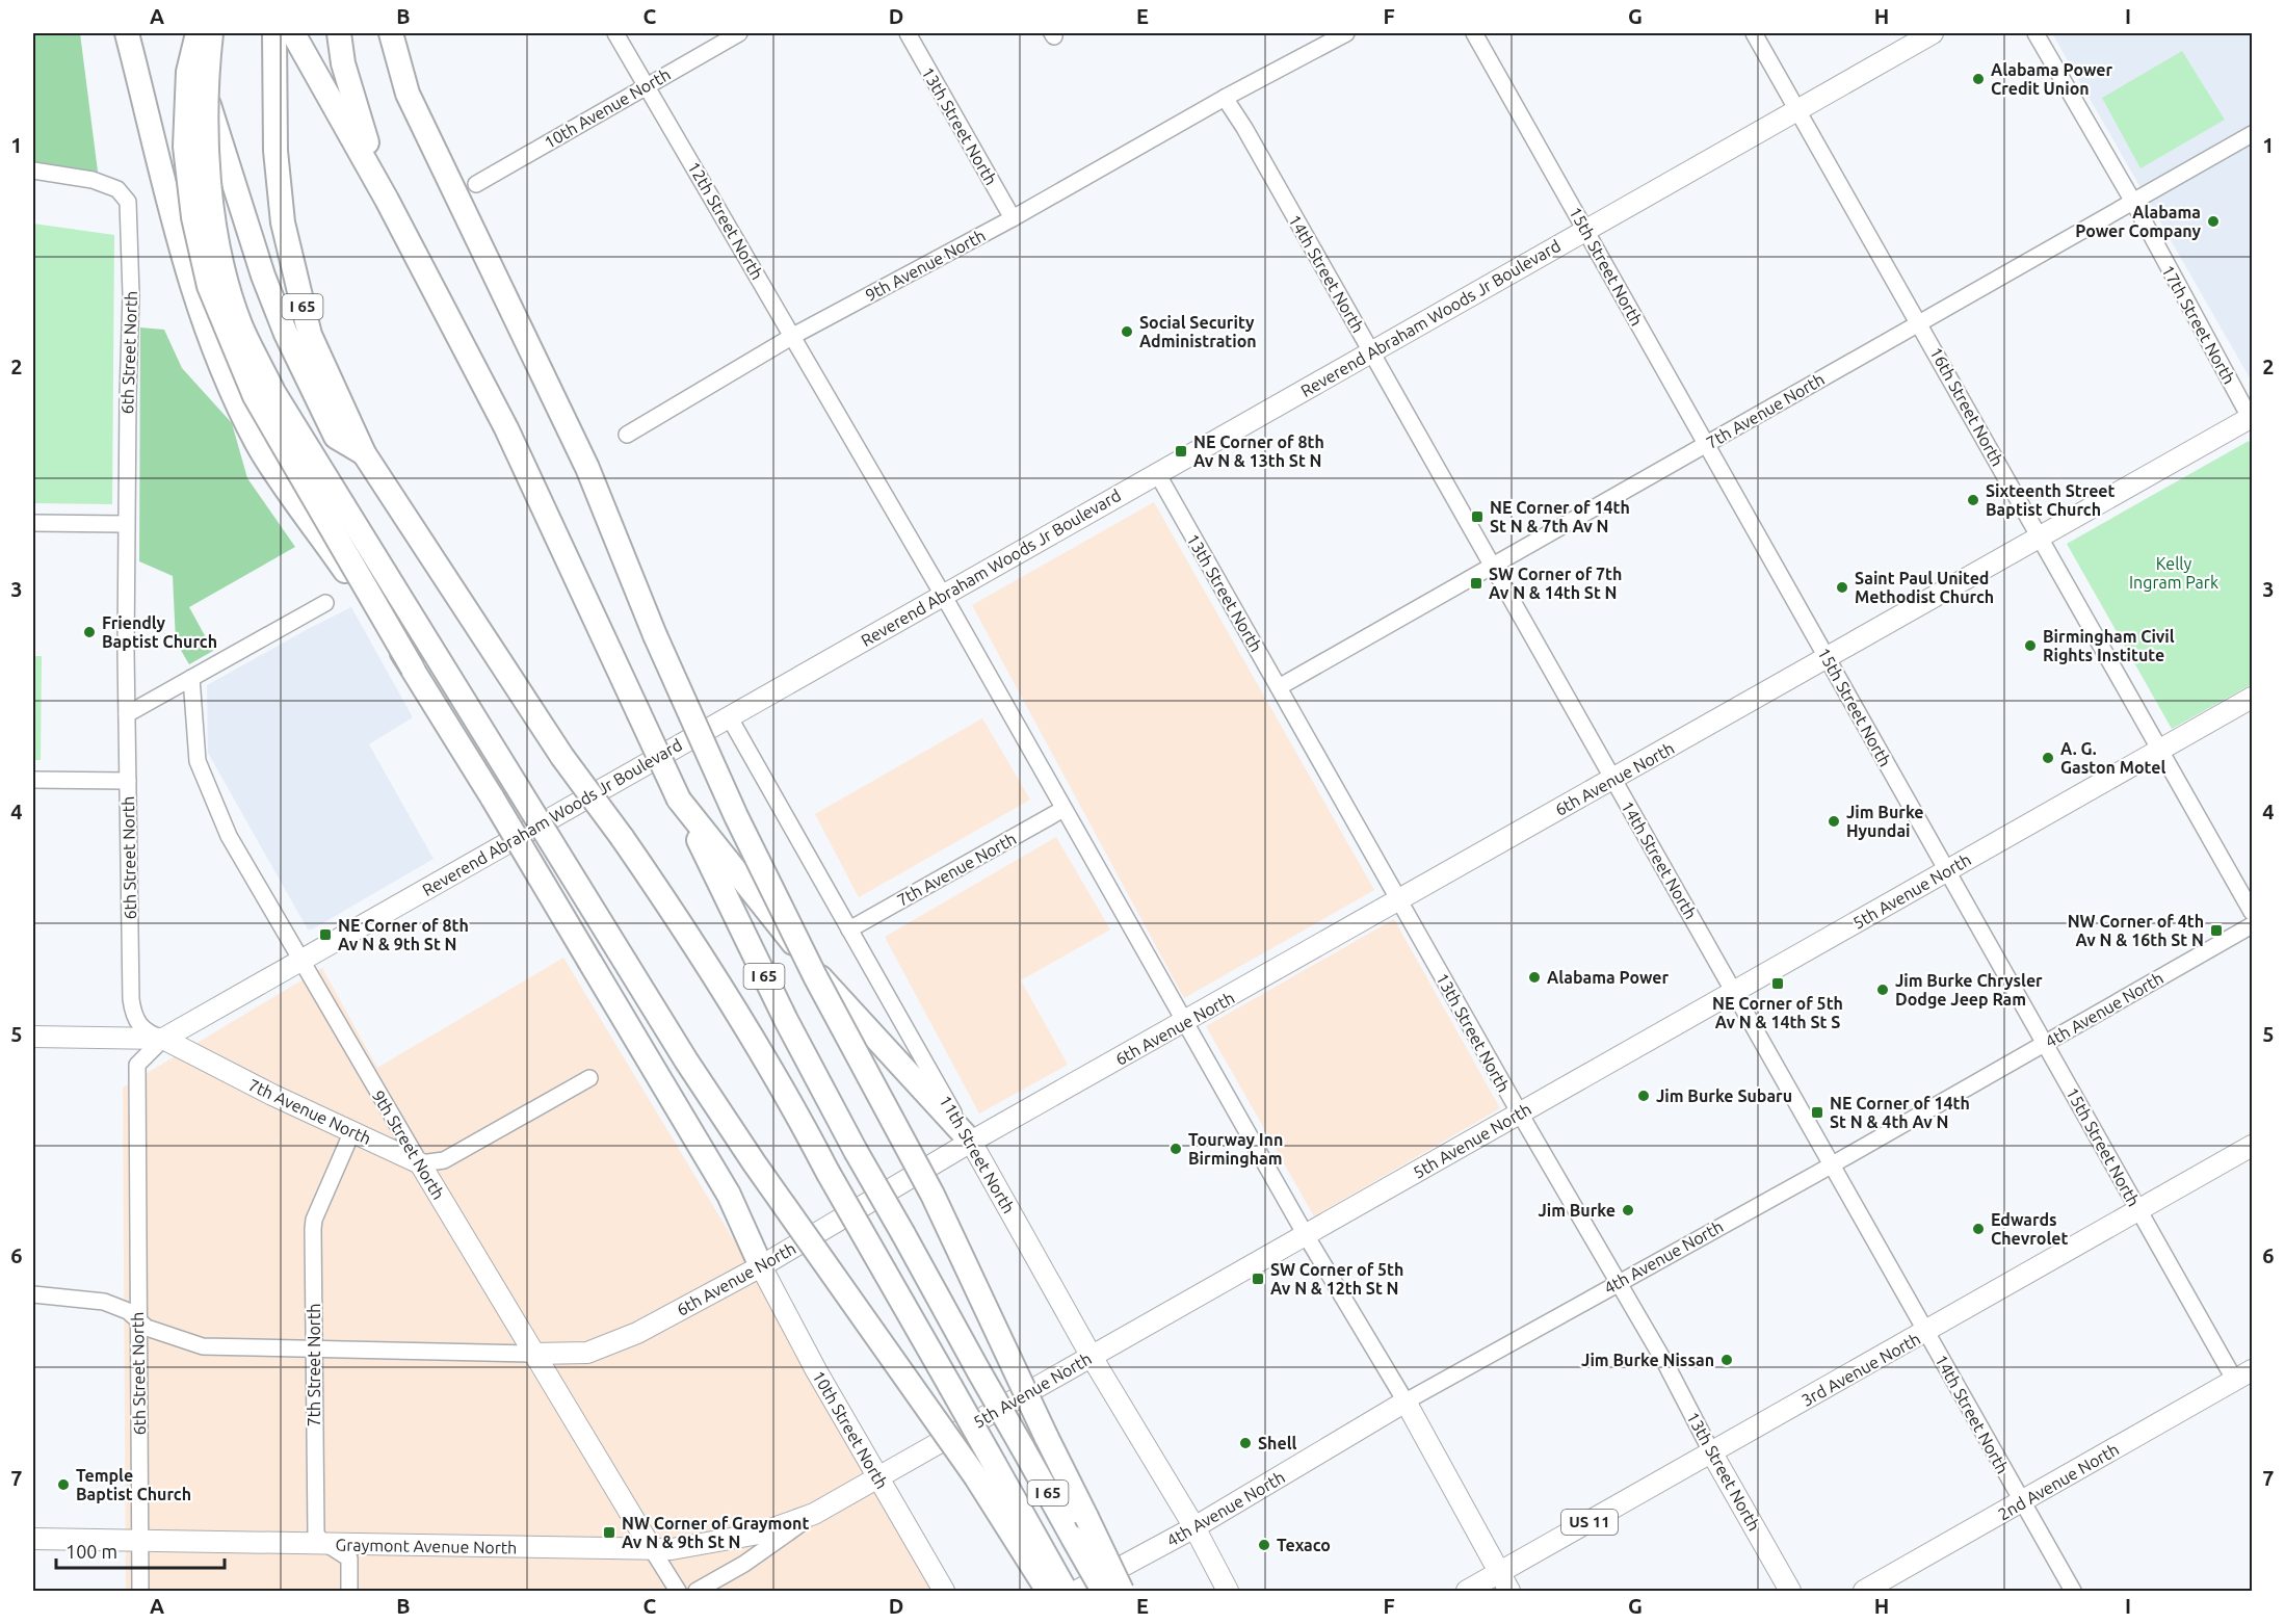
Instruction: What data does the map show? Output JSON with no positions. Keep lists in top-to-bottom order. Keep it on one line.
{"streets":{"highway":["I 65"],"main road":["13th Street North","Reverend Abraham Woods Jr Boulevard","7th Avenue North","6th Avenue North","5th Avenue North","4th Avenue North","9th Street North","11th Street North","3rd Avenue North","10th Street North","2nd Avenue North","US 11","Graymont Avenue North"],"street":["10th Avenue North","12th Street North","9th Avenue North","15th Street North","14th Street North","17th Street North","6th Street North","16th Street North","7th Street North"]},"crossings":[["10th Avenue North","12th Street North"],["13th Street North","9th Avenue North"],["13th Street North","Reverend Abraham Woods Jr Boulevard"],["13th Street North","7th Avenue North"],["13th Street North","6th Avenue North"],["13th Street North","5th Avenue North"],["13th Street North","4th Avenue North"],["13th Street North","3rd Avenue North"],["12th Street North","9th Avenue North"],["12th Street North","Reverend Abraham Woods Jr Boulevard"],["12th Street North","7th Avenue North"],["12th Street North","6th Avenue North"],["12th Street North","5th Avenue North"],["12th Street North","4th Avenue North"],["9th Avenue North","14th Street North"],["15th Street North","Reverend Abraham Woods Jr Boulevard"],["15th Street North","7th Avenue North"],["15th Street North","6th Avenue North"],["15th Street North","5th Avenue North"],["15th Street North","4th Avenue North"],["15th Street North","3rd Avenue North"],["15th Street North","2nd Avenue North"],["14th Street North","Reverend Abraham Woods Jr Boulevard"],["14th Street North","7th Avenue North"],["14th Street North","6th Avenue North"],["14th Street North","5th Avenue North"],["14th Street North","4th Avenue North"],["14th Street North","3rd Avenue North"],["14th Street North","2nd Avenue North"],["Reverend Abraham Woods Jr Boulevard","6th Street North"],["Reverend Abraham Woods Jr Boulevard","16th Street North"],["Reverend Abraham Woods Jr Boulevard","7th Avenue North"],["Reverend Abraham Woods Jr Boulevard","9th Street North"],["Reverend Abraham Woods Jr Boulevard","11th Street North"],["17th Street North","7th Avenue North"],["17th Street North","6th Avenue North"],["6th Street North","7th Avenue North"],["6th Street North","6th Avenue North"],["6th Street North","Graymont Avenue North"],["16th Street North","7th Avenue North"],["16th Street North","6th Avenue North"],["16th Street North","5th Avenue North"],["7th Avenue North","9th Street North"],["7th Avenue North","11th Street North"],["7th Avenue North","7th Street North"],["6th Avenue North","9th Street North"],["6th Avenue North","11th Street North"],["6th Avenue North","7th Street North"],["6th Avenue North","10th Street North"],["5th Avenue North","11th Street North"],["5th Avenue North","10th Street North"],["5th Avenue North","Graymont Avenue North"],["4th Avenue North","11th Street North"],["9th Street North","Graymont Avenue North"],["7th Street North","Graymont Avenue North"]],"parks":["Kelly Ingram Park"],"places":{"other":["Alabama Power Credit Union","Alabama Power Company","Social Security Administration","Sixteenth Street Baptist Church","Saint Paul United Methodist Church","Friendly Baptist Church","Birmingham Civil Rights Institute","A. G. Gaston Motel","Jim Burke Hyundai","Alabama Power","Jim Burke Chrysler Dodge Jeep Ram","Jim Burke Subaru","Tourway Inn Birmingham","Jim Burke","Edwards Chevrolet","Jim Burke Nissan","Shell","Temple Baptist Church","Texaco"],"transit":["NE Corner of 8th Av N & 13th St N","NE Corner of 14th St N & 7th Av N","SW Corner of 7th Av N & 14th St N","NW Corner of 4th Av N & 16th St N","NE Corner of 8th Av N & 9th St N","NE Corner of 5th Av N & 14th St S","NE Corner of 14th St N & 4th Av N","SW Corner of 5th Av N & 12th St N","NW Corner of Graymont Av N & 9th St N"]},"scale_bar":"100 m","grid":{"columns":["A","B","C","D","E","F","G","H","I"],"rows":["1","2","3","4","5","6","7"]}}
